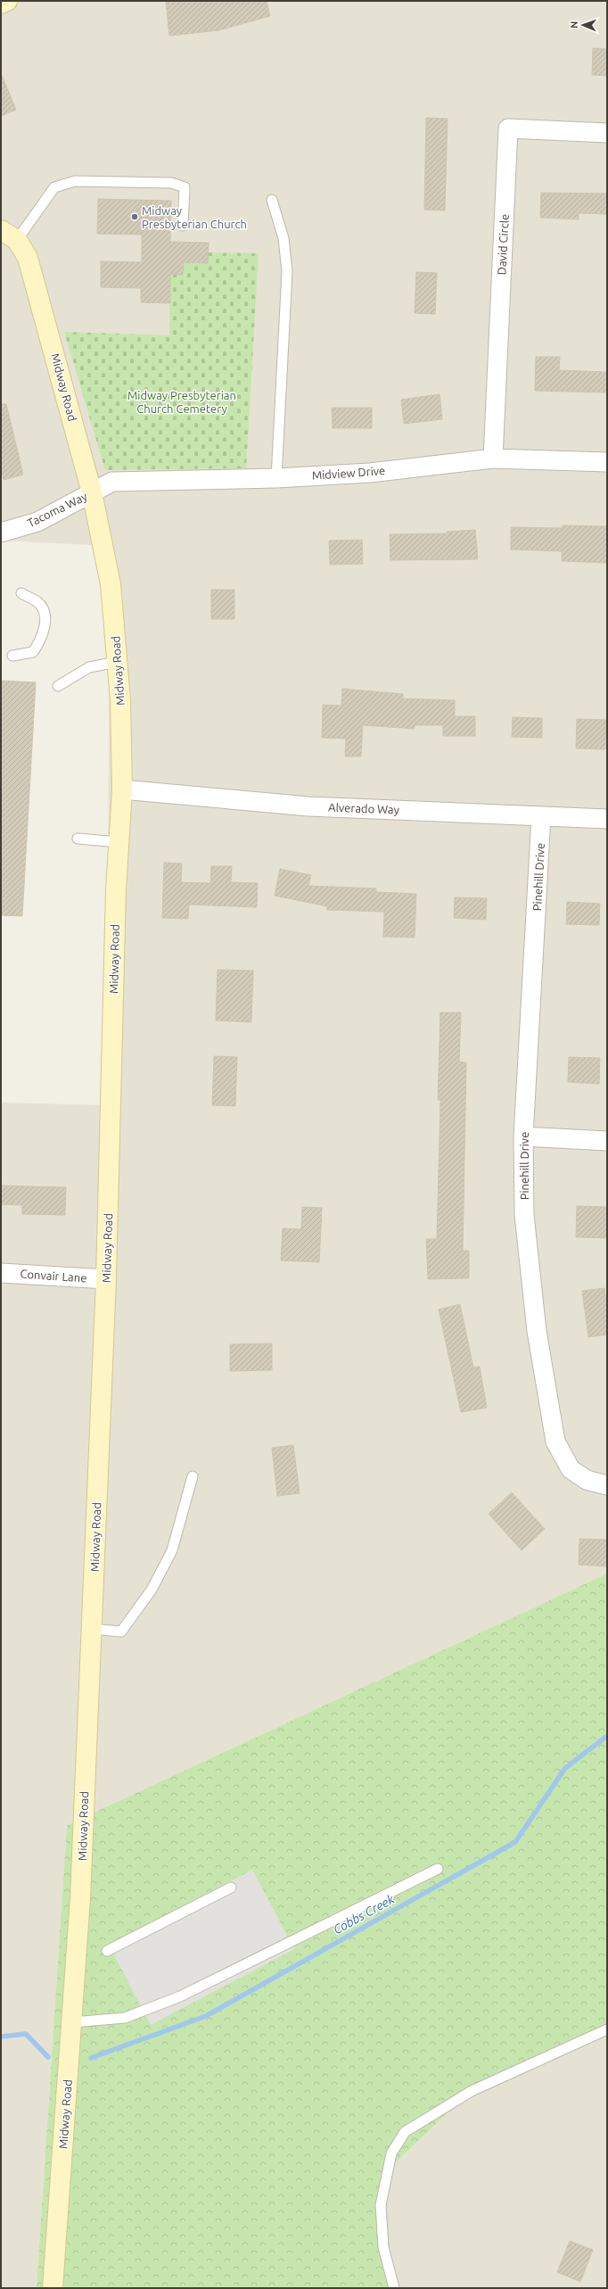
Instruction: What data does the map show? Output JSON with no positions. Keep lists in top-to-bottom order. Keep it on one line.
{"streets":{"street":["David Circle","Midway Road","Midview Drive","Tacoma Way","Alverado Way","Pinehill Drive","Convair Lane"]},"crossings":[["David Circle","Midview Drive"],["Midway Road","Midview Drive"],["Midway Road","Tacoma Way"],["Midway Road","Alverado Way"],["Midway Road","Convair Lane"],["Midview Drive","Tacoma Way"],["Alverado Way","Pinehill Drive"]],"water":["Cobbs Creek"],"parks":["Midway Presbyterian Church Cemetery"],"places":["Midway Presbyterian Church"],"north":"left"}
